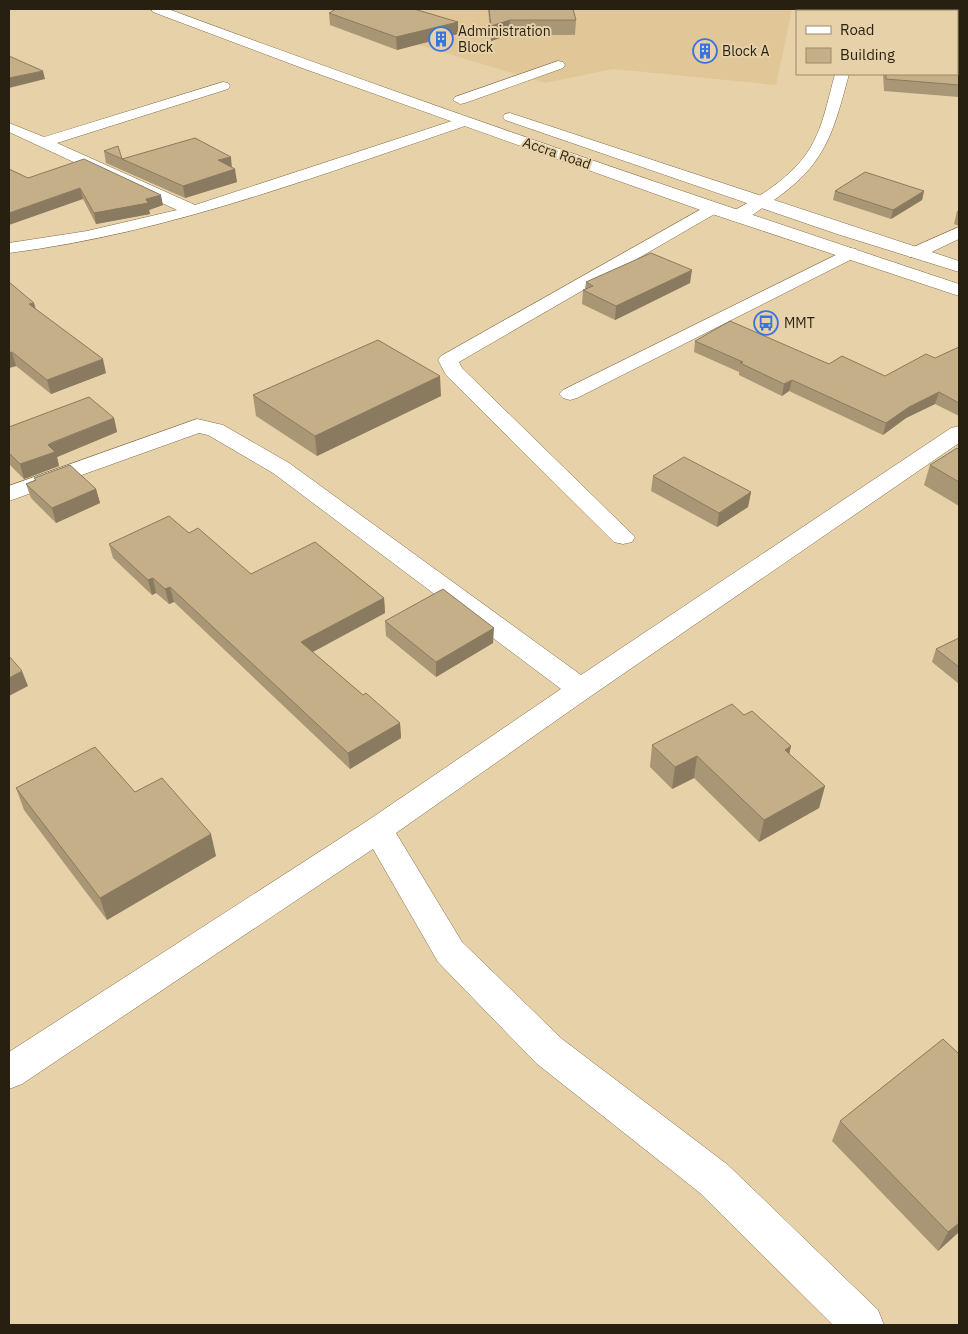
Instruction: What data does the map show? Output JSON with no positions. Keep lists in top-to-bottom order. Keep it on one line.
{"streets":{"street":["Accra Road"]},"places":{"building":["Administration Block","Block A"],"bus stop":["MMT"]},"legend":["Road","Building"]}
